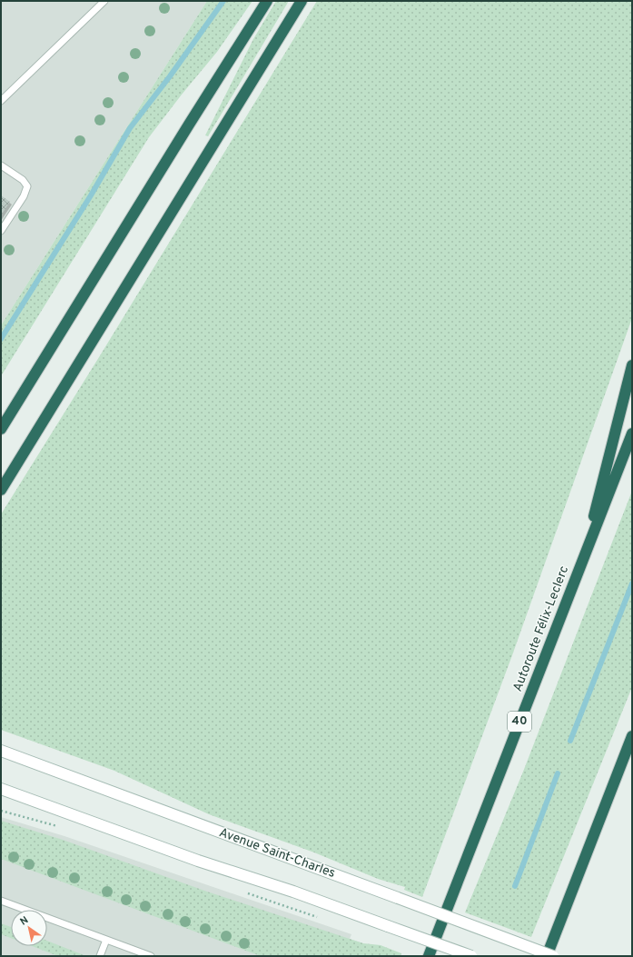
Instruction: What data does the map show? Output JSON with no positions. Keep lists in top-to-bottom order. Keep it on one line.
{"streets":{"highway":["Autoroute Félix-Leclerc","40"],"main road":["Avenue Saint-Charles"]},"north":"top left"}
